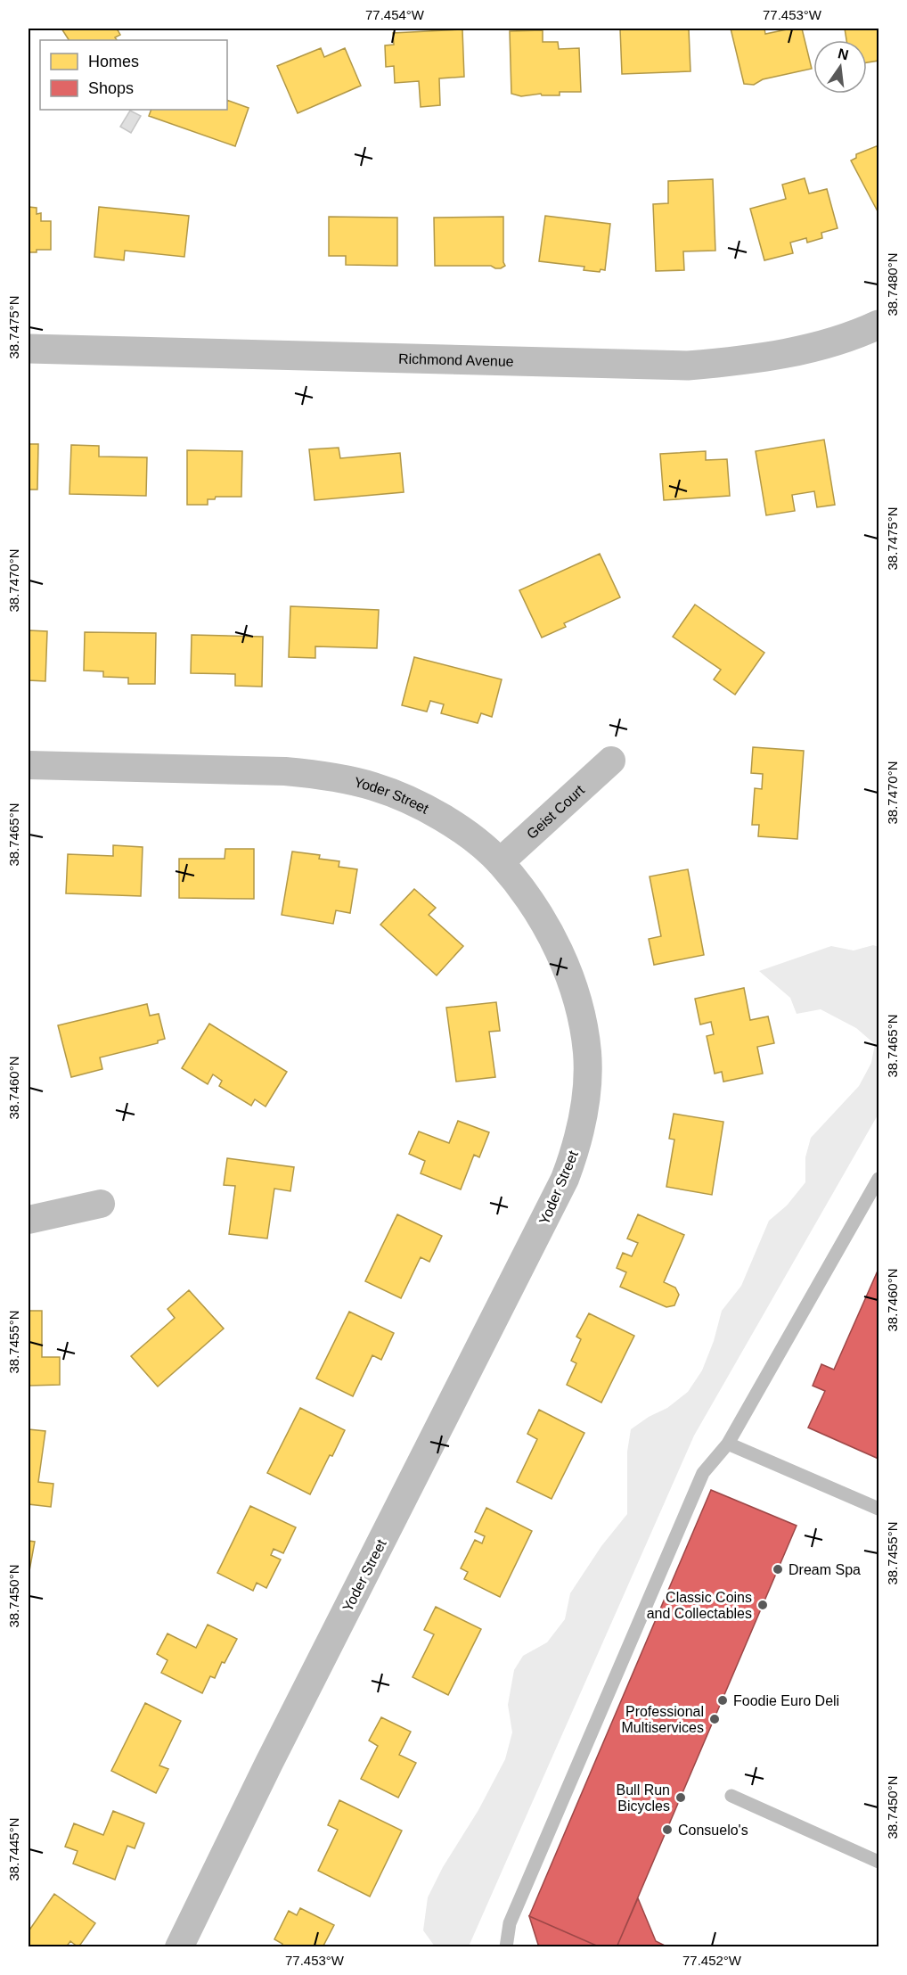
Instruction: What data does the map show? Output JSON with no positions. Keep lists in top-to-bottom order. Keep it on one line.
{"streets":{"street":["Richmond Avenue","Yoder Street","Geist Court"]},"crossings":[["Yoder Street","Geist Court"]],"places":["Dream Spa","Classic Coins and Collectables","Foodie Euro Deli","Professional Multiservices","Bull Run Bicycles","Consuelo's"],"legend":["Homes","Shops"],"north":"top","coordinates":["77.454°W","77.453°W","38.7480°N","38.7475°N","38.7470°N","38.7465°N","38.7460°N","38.7455°N","38.7450°N","38.7445°N","77.452°W"]}
